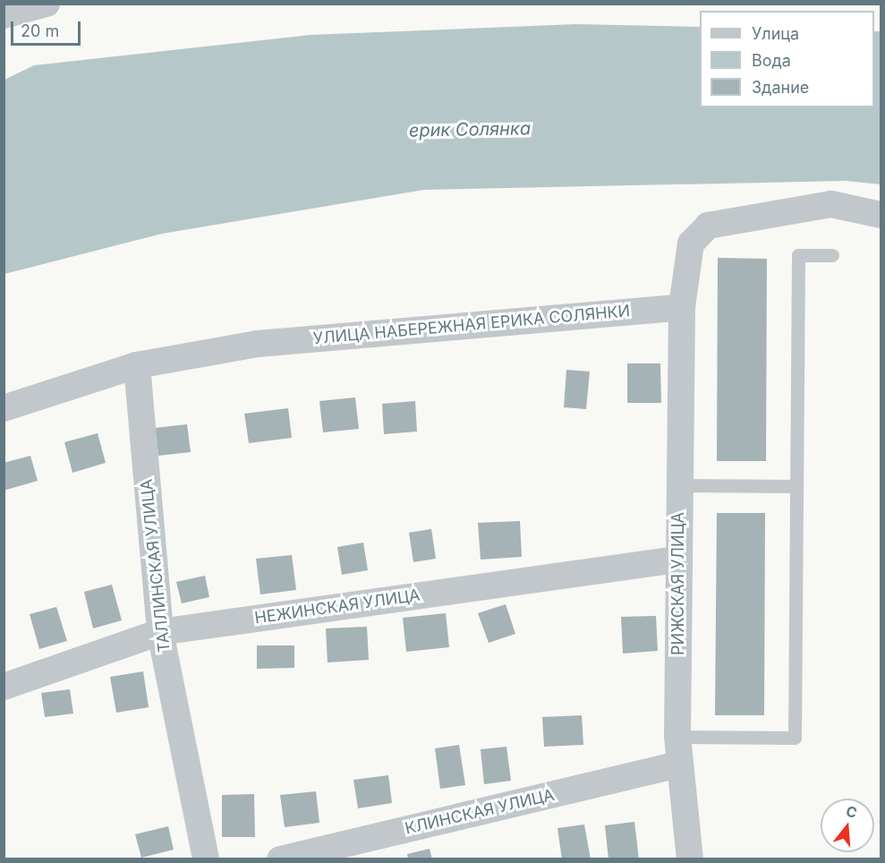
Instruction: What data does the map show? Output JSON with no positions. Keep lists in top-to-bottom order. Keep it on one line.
{"streets":{"street":["УЛИЦА НАБЕРЕЖНАЯ ЕРИКА СОЛЯНКИ","ТАЛЛИНСКАЯ УЛИЦА","РИЖСКАЯ УЛИЦА","НЕЖИНСКАЯ УЛИЦА","КЛИНСКАЯ УЛИЦА"]},"crossings":[["УЛИЦА НАБЕРЕЖНАЯ ЕРИКА СОЛЯНКИ","ТАЛЛИНСКАЯ УЛИЦА"],["УЛИЦА НАБЕРЕЖНАЯ ЕРИКА СОЛЯНКИ","РИЖСКАЯ УЛИЦА"],["ТАЛЛИНСКАЯ УЛИЦА","НЕЖИНСКАЯ УЛИЦА"],["РИЖСКАЯ УЛИЦА","НЕЖИНСКАЯ УЛИЦА"],["РИЖСКАЯ УЛИЦА","КЛИНСКАЯ УЛИЦА"]],"water":["ерик Солянка"],"legend":["Улица","Вода","Здание"],"scale_bar":"20 m","north":"top"}
